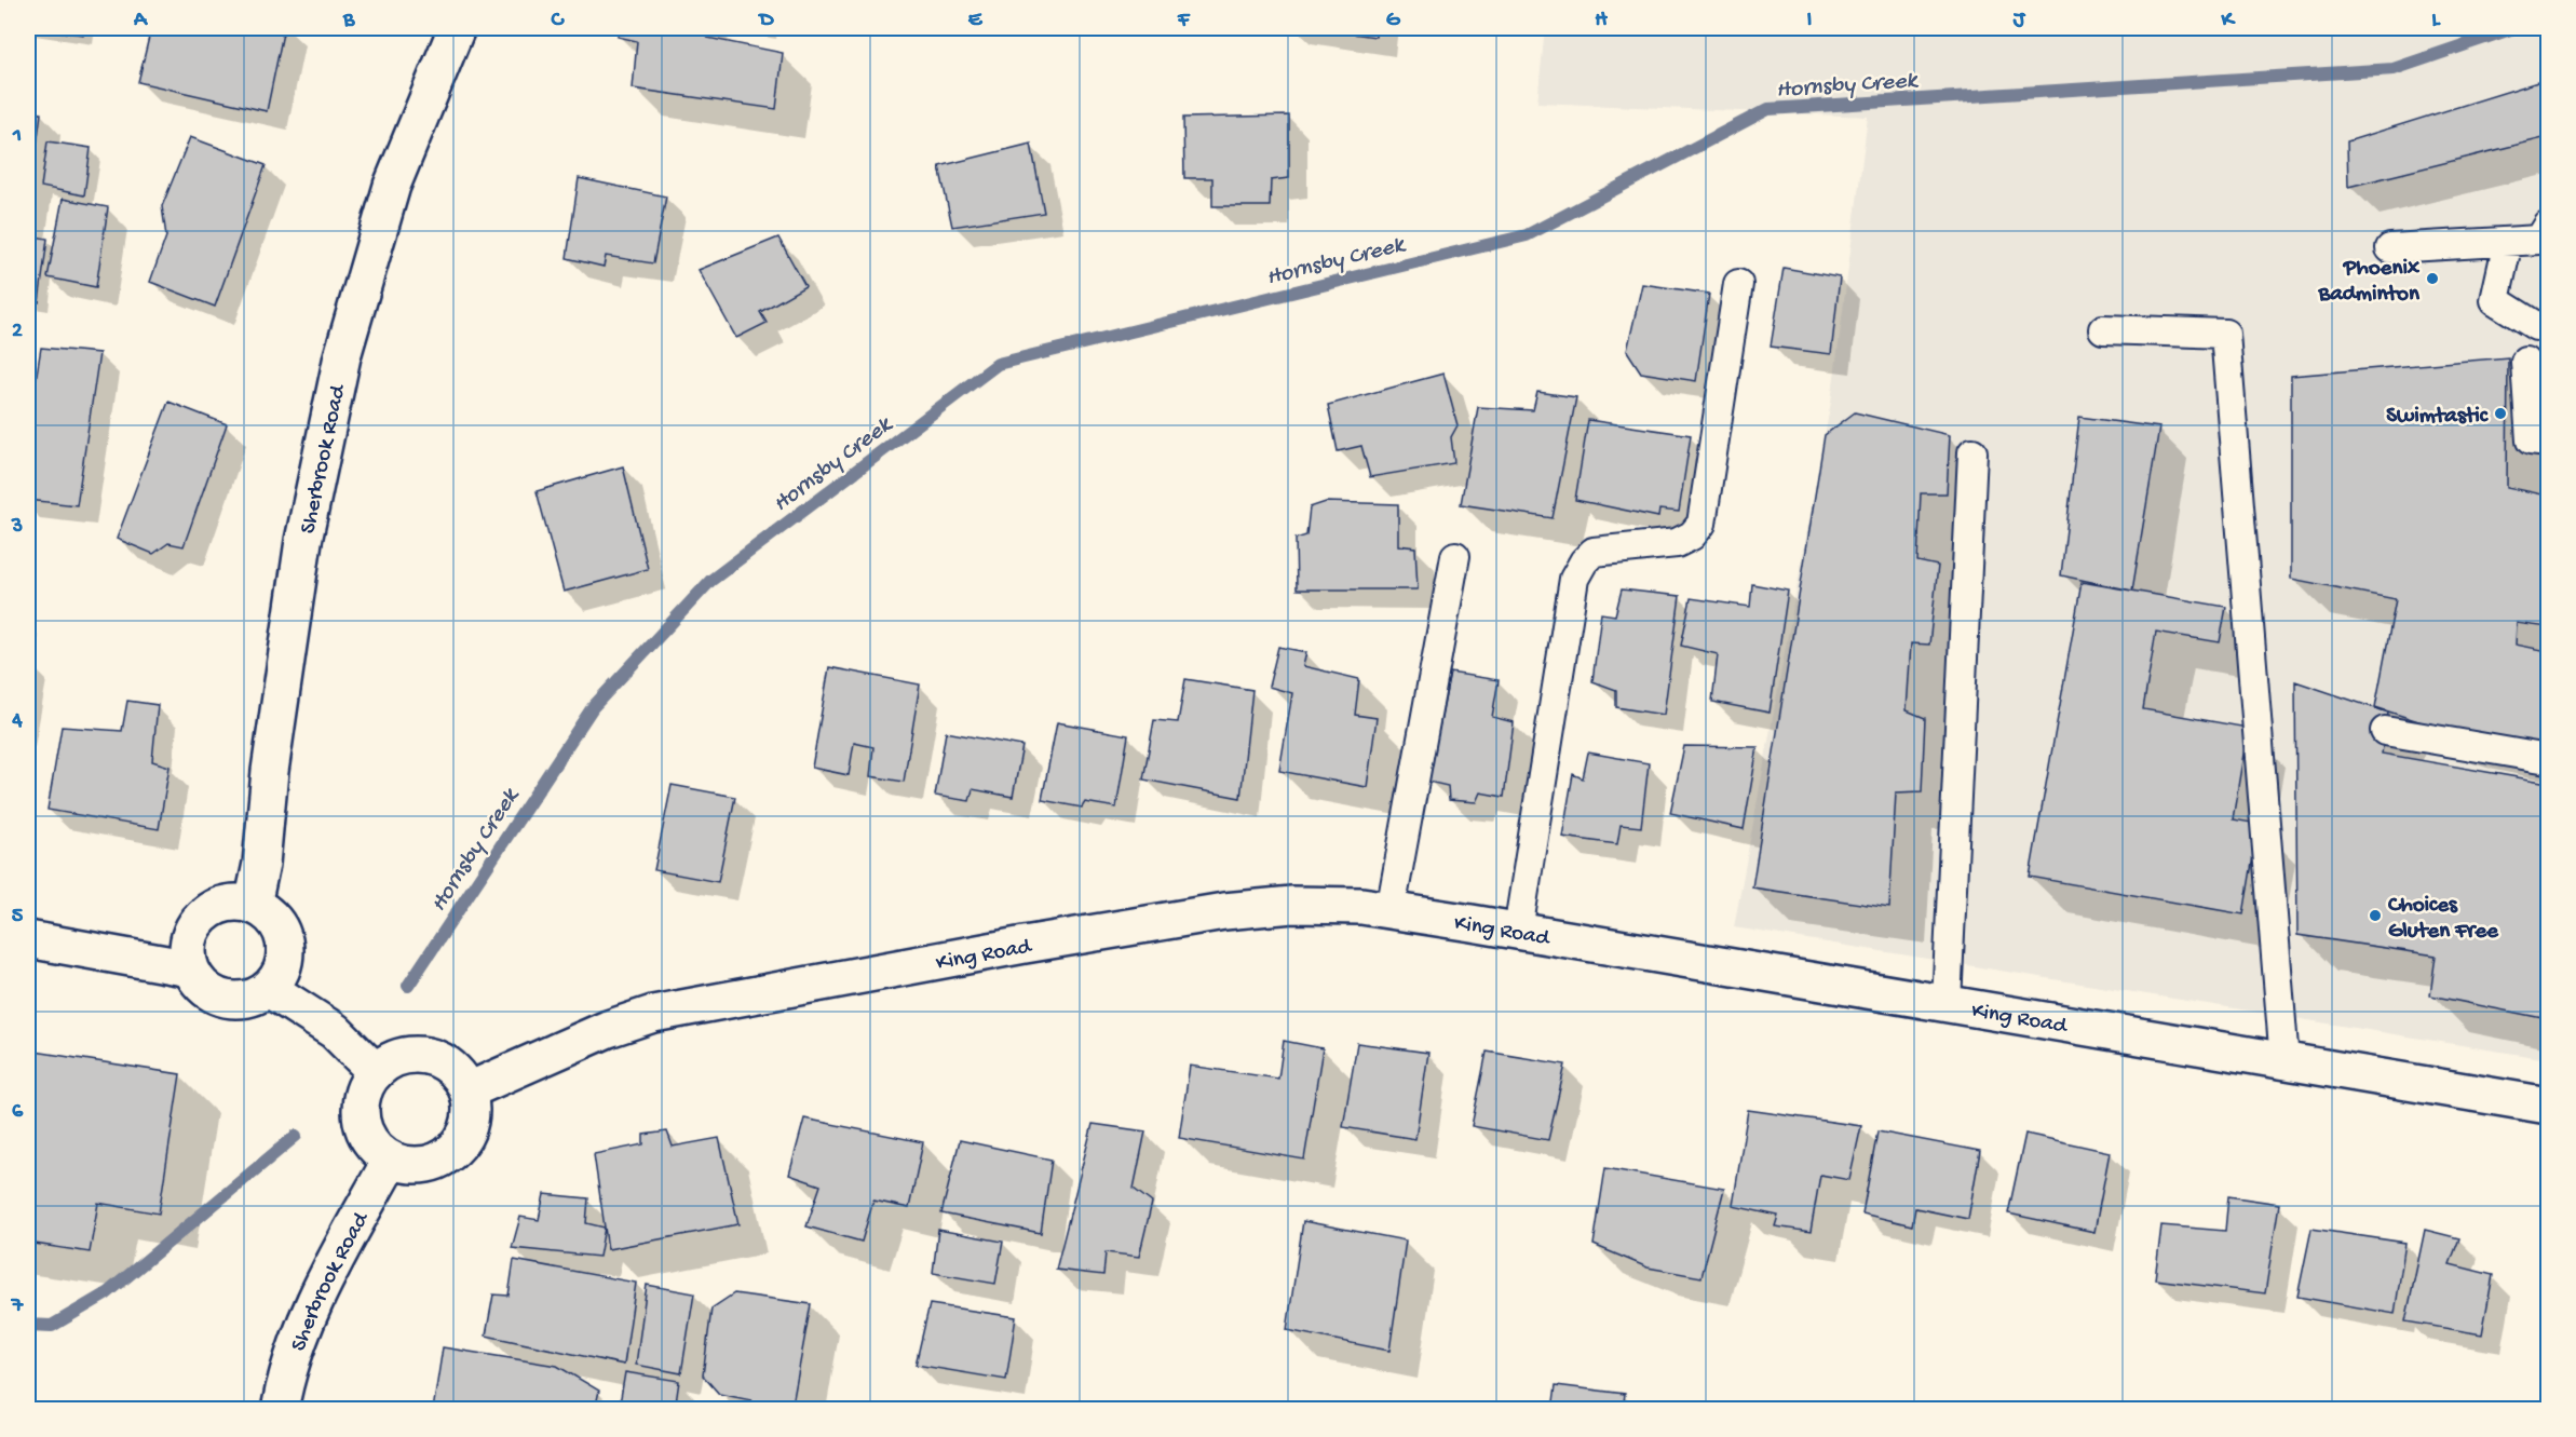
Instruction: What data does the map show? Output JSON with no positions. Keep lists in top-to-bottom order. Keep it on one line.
{"streets":{"street":["Sherbrook Road","King Road"]},"crossings":[["Sherbrook Road","King Road"]],"water":["Hornsby Creek"],"places":["Phoenix Badminton","Swimtastic","Choices Gluten Free"],"grid":{"columns":["A","B","C","D","E","F","G","H","I","J","K","L"],"rows":["1","2","3","4","5","6","7"]}}
